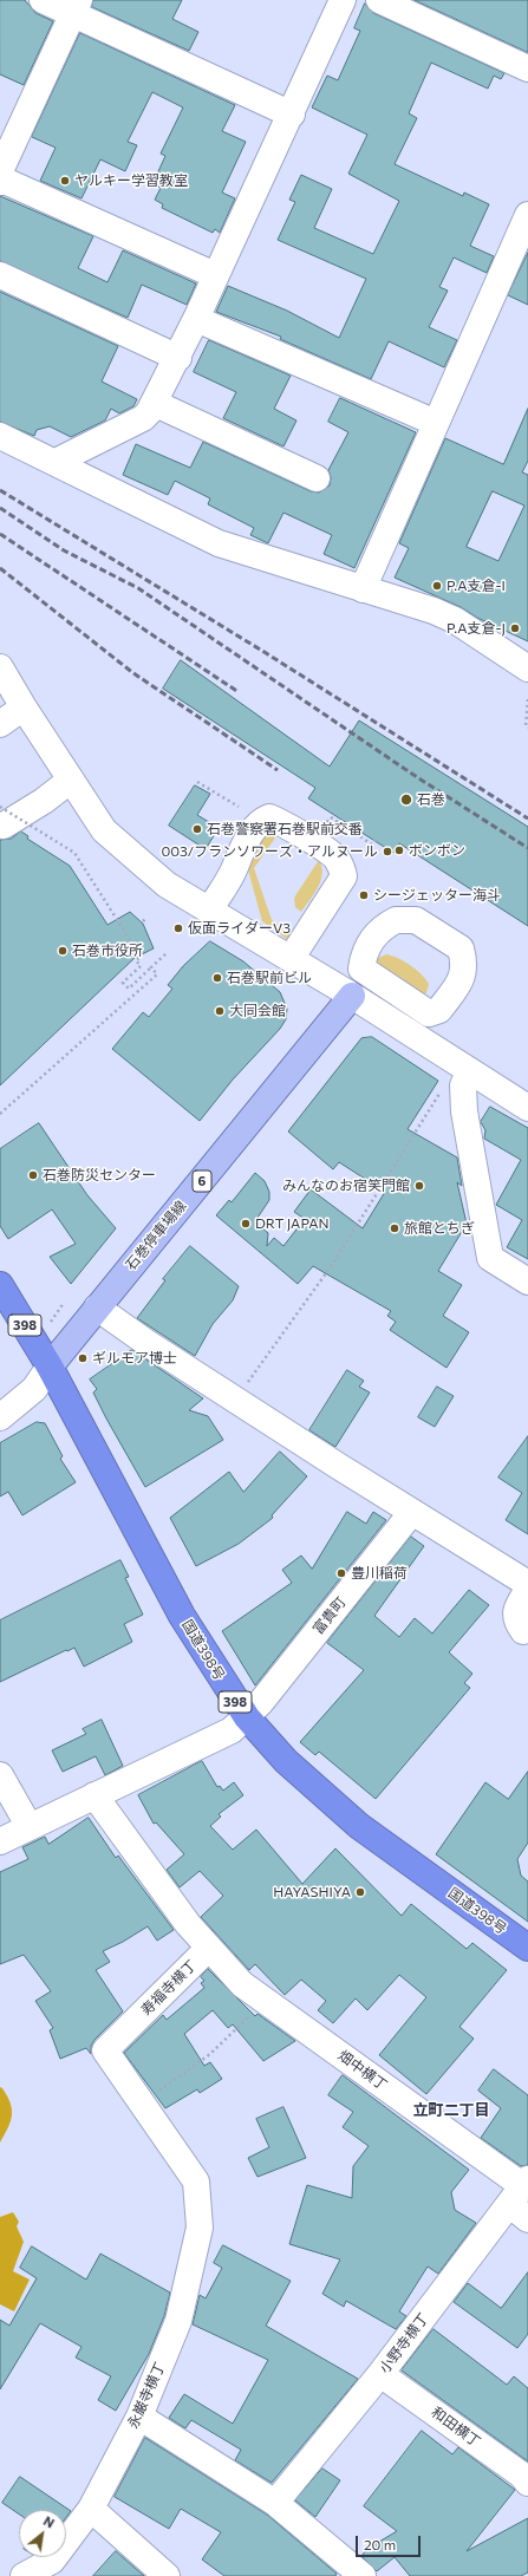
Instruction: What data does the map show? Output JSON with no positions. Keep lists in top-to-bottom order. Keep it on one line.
{"streets":{"highway":["398","国道398号"],"main road":["6","石巻停車場線"],"street":["富貴町","寿福寺横丁","畑中横丁","小野寺横丁","永巌寺横丁","和田横丁"]},"crossings":[["石巻停車場線","国道398号"],["富貴町","国道398号"],["寿福寺横丁","畑中横丁"],["寿福寺横丁","永巌寺横丁"],["畑中横丁","小野寺横丁"],["小野寺横丁","和田横丁"]],"districts":["立町二丁目"],"places":["ヤルキー学習教室","P.A支倉-I","P.A支倉-J","石巻","石巻警察署石巻駅前交番","ボンボン","003/フランソワーズ・アルヌール","シージェッター海斗","仮面ライダーV3","石巻市役所","石巻駅前ビル","大同会館","石巻防災センター","みんなのお宿笑門館","DRT JAPAN","旅館とちぎ","ギルモア博士","豊川稲荷","HAYASHIYA"],"scale_bar":"20 m","north":"top right"}
